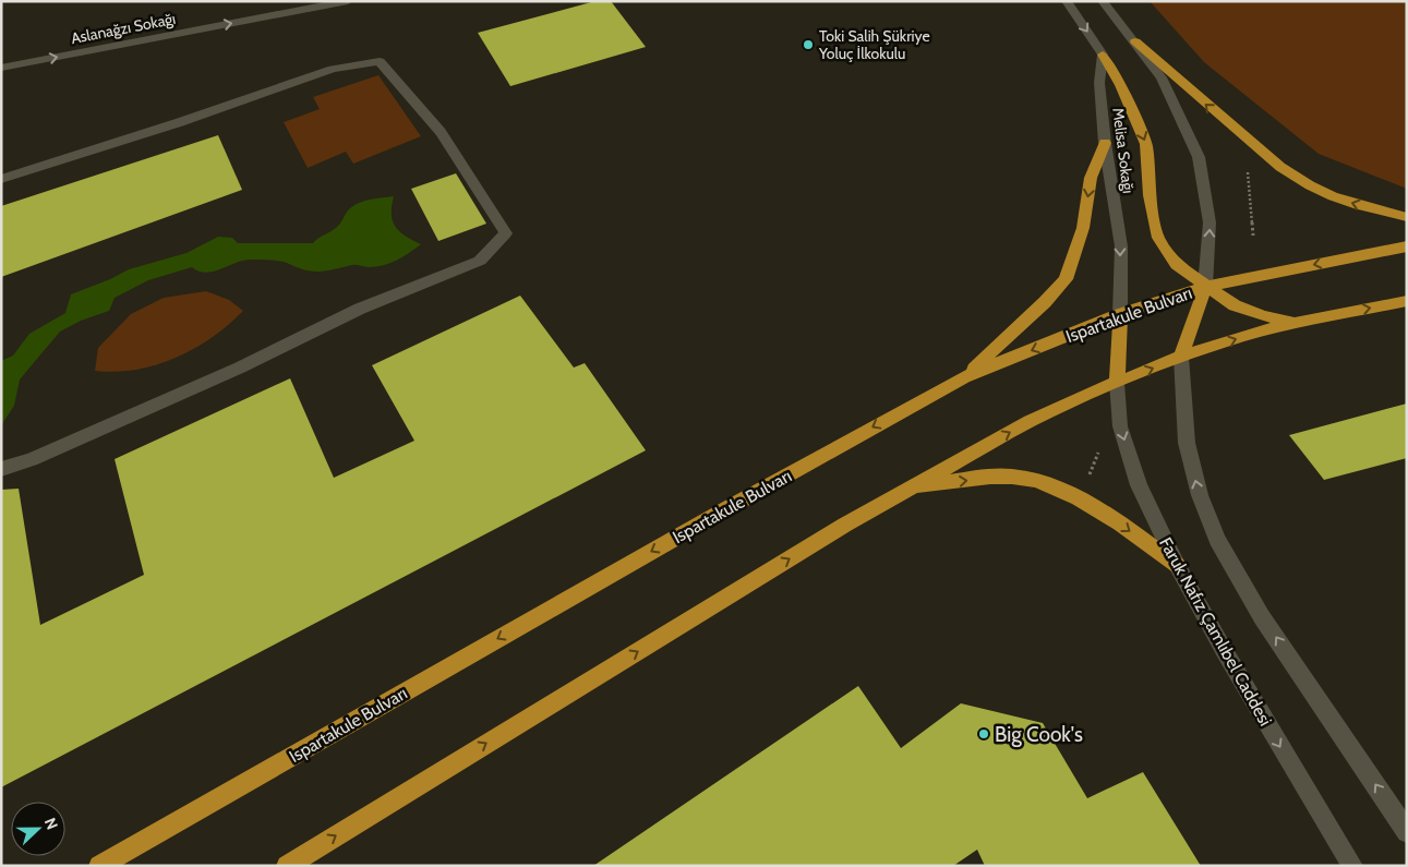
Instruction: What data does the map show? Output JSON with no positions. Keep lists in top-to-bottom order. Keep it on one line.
{"streets":{"main road":["Ispartakule Bulvarı"],"street":["Aslanağzı Sokağı","Melisa Sokağı","Faruk Nafız Çamlıbel Caddesi"]},"crossings":[["Melisa Sokağı","Ispartakule Bulvarı"]],"one_way":["Aslanağzı Sokağı"],"places":["Toki Salih Şükriye Yoluç İlkokulu","Big Cook's"],"north":"right"}
